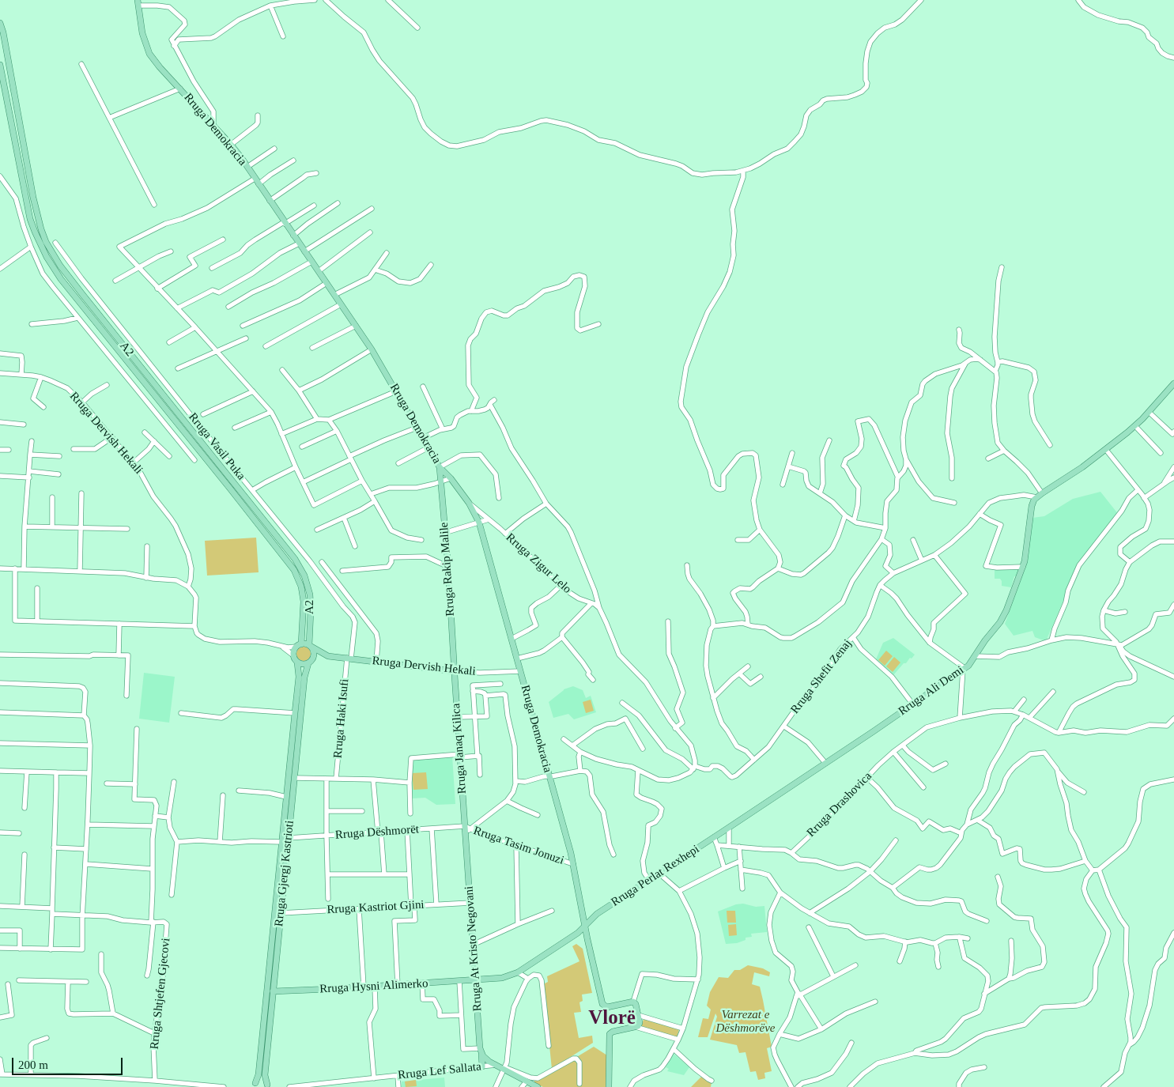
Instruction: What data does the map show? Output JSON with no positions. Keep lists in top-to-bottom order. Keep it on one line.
{"streets":{"main road":["Rruga Demokracia","A2","Rruga Dervish Hekali","Rruga Rakip Malile","Rruga Ali Demi","Rruga Janaq Kilica","Rruga Gjergj Kastrioti","Rruga Perlat Rexhepi","Rruga At Kristo Negovani","Rruga Hysni Alimerko"],"street":["Rruga Vasil Puka","Rruga Zigur Lelo","Rruga Shefit Zenaj","Rruga Haki Isufi","Rruga Drashovica","Rruga Dëshmorët","Rruga Tasim Jonuzi","Rruga Kastriot Gjini","Rruga Shtjefen Gjecovi","Rruga Lef Sallata"]},"crossings":[["Rruga Demokracia","Rruga Dervish Hekali"],["Rruga Demokracia","Rruga Zigur Lelo"],["Rruga Demokracia","Rruga Rakip Malile"],["Rruga Demokracia","Rruga Tasim Jonuzi"],["Rruga Demokracia","Rruga Perlat Rexhepi"],["A2","Rruga Dervish Hekali"],["A2","Rruga Gjergj Kastrioti"],["Rruga Dervish Hekali","Rruga Vasil Puka"],["Rruga Dervish Hekali","Rruga Rakip Malile"],["Rruga Dervish Hekali","Rruga Haki Isufi"],["Rruga Dervish Hekali","Rruga Janaq Kilica"],["Rruga Dervish Hekali","Rruga Gjergj Kastrioti"],["Rruga Vasil Puka","Rruga Haki Isufi"],["Rruga Rakip Malile","Rruga Janaq Kilica"],["Rruga Shefit Zenaj","Rruga Ali Demi"],["Rruga Ali Demi","Rruga Perlat Rexhepi"],["Rruga Janaq Kilica","Rruga Dëshmorët"],["Rruga Janaq Kilica","Rruga Tasim Jonuzi"],["Rruga Janaq Kilica","Rruga At Kristo Negovani"],["Rruga Dëshmorët","Rruga Tasim Jonuzi"],["Rruga Dëshmorët","Rruga Gjergj Kastrioti"],["Rruga Dëshmorët","Rruga At Kristo Negovani"],["Rruga Tasim Jonuzi","Rruga At Kristo Negovani"],["Rruga Gjergj Kastrioti","Rruga Kastriot Gjini"],["Rruga Gjergj Kastrioti","Rruga Hysni Alimerko"],["Rruga Perlat Rexhepi","Rruga Hysni Alimerko"],["Rruga Kastriot Gjini","Rruga At Kristo Negovani"],["Rruga At Kristo Negovani","Rruga Hysni Alimerko"],["Rruga At Kristo Negovani","Rruga Lef Sallata"]],"districts":["Vlorë"],"parks":["Varrezat e Dëshmorëve"],"scale_bar":"200 m"}
